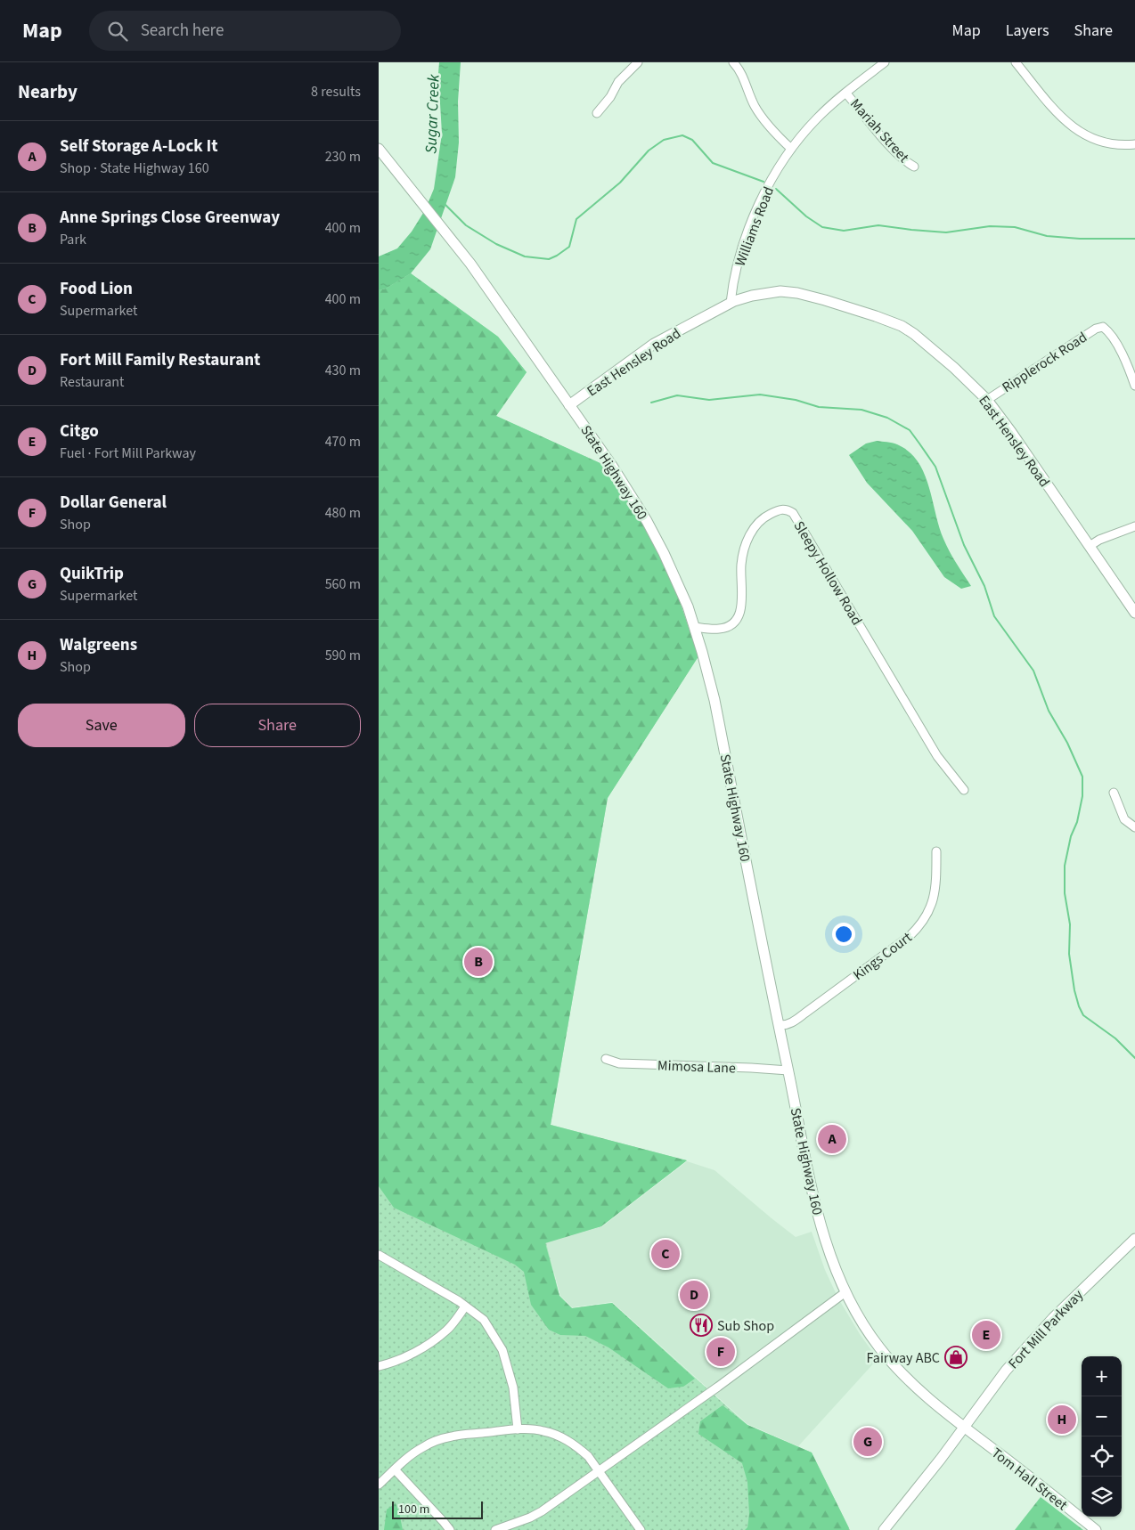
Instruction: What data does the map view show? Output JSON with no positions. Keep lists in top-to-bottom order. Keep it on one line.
{"streets":{"main road":["East Hensley Road","State Highway 160","Fort Mill Parkway","Tom Hall Street"],"street":["Mariah Street","Williams Road","Ripplerock Road","Sleepy Hollow Road","Kings Court","Mimosa Lane"]},"crossings":[["Mariah Street","Williams Road"],["Williams Road","East Hensley Road"],["East Hensley Road","Ripplerock Road"],["East Hensley Road","State Highway 160"],["State Highway 160","Sleepy Hollow Road"],["State Highway 160","Kings Court"],["State Highway 160","Mimosa Lane"],["State Highway 160","Fort Mill Parkway"],["State Highway 160","Tom Hall Street"],["Fort Mill Parkway","Tom Hall Street"]],"water":["Sugar Creek"],"places":{"restaurant":["Sub Shop"],"shop":["Fairway ABC"]},"scale_bar":"100 m","page":{"header":"Map","search":"Search here","nav":["Map","Layers","Share"],"heading":["Nearby","8 results"],"list":[{"mark":"A","name":"Self Storage A-Lock It","note":"Shop · State Highway 160","value":"230 m"},{"mark":"B","name":"Anne Springs Close Greenway","note":"Park","value":"400 m"},{"mark":"C","name":"Food Lion","note":"Supermarket","value":"400 m"},{"mark":"D","name":"Fort Mill Family Restaurant","note":"Restaurant","value":"430 m"},{"mark":"E","name":"Citgo","note":"Fuel · Fort Mill Parkway","value":"470 m"},{"mark":"F","name":"Dollar General","note":"Shop","value":"480 m"},{"mark":"G","name":"QuikTrip","note":"Supermarket","value":"560 m"},{"mark":"H","name":"Walgreens","note":"Shop","value":"590 m"}],"buttons":["Save","Share"],"pins":["B","A","C","D","E","F","H","G"],"map_buttons":["+","−"],"scale":"100 m"}}
